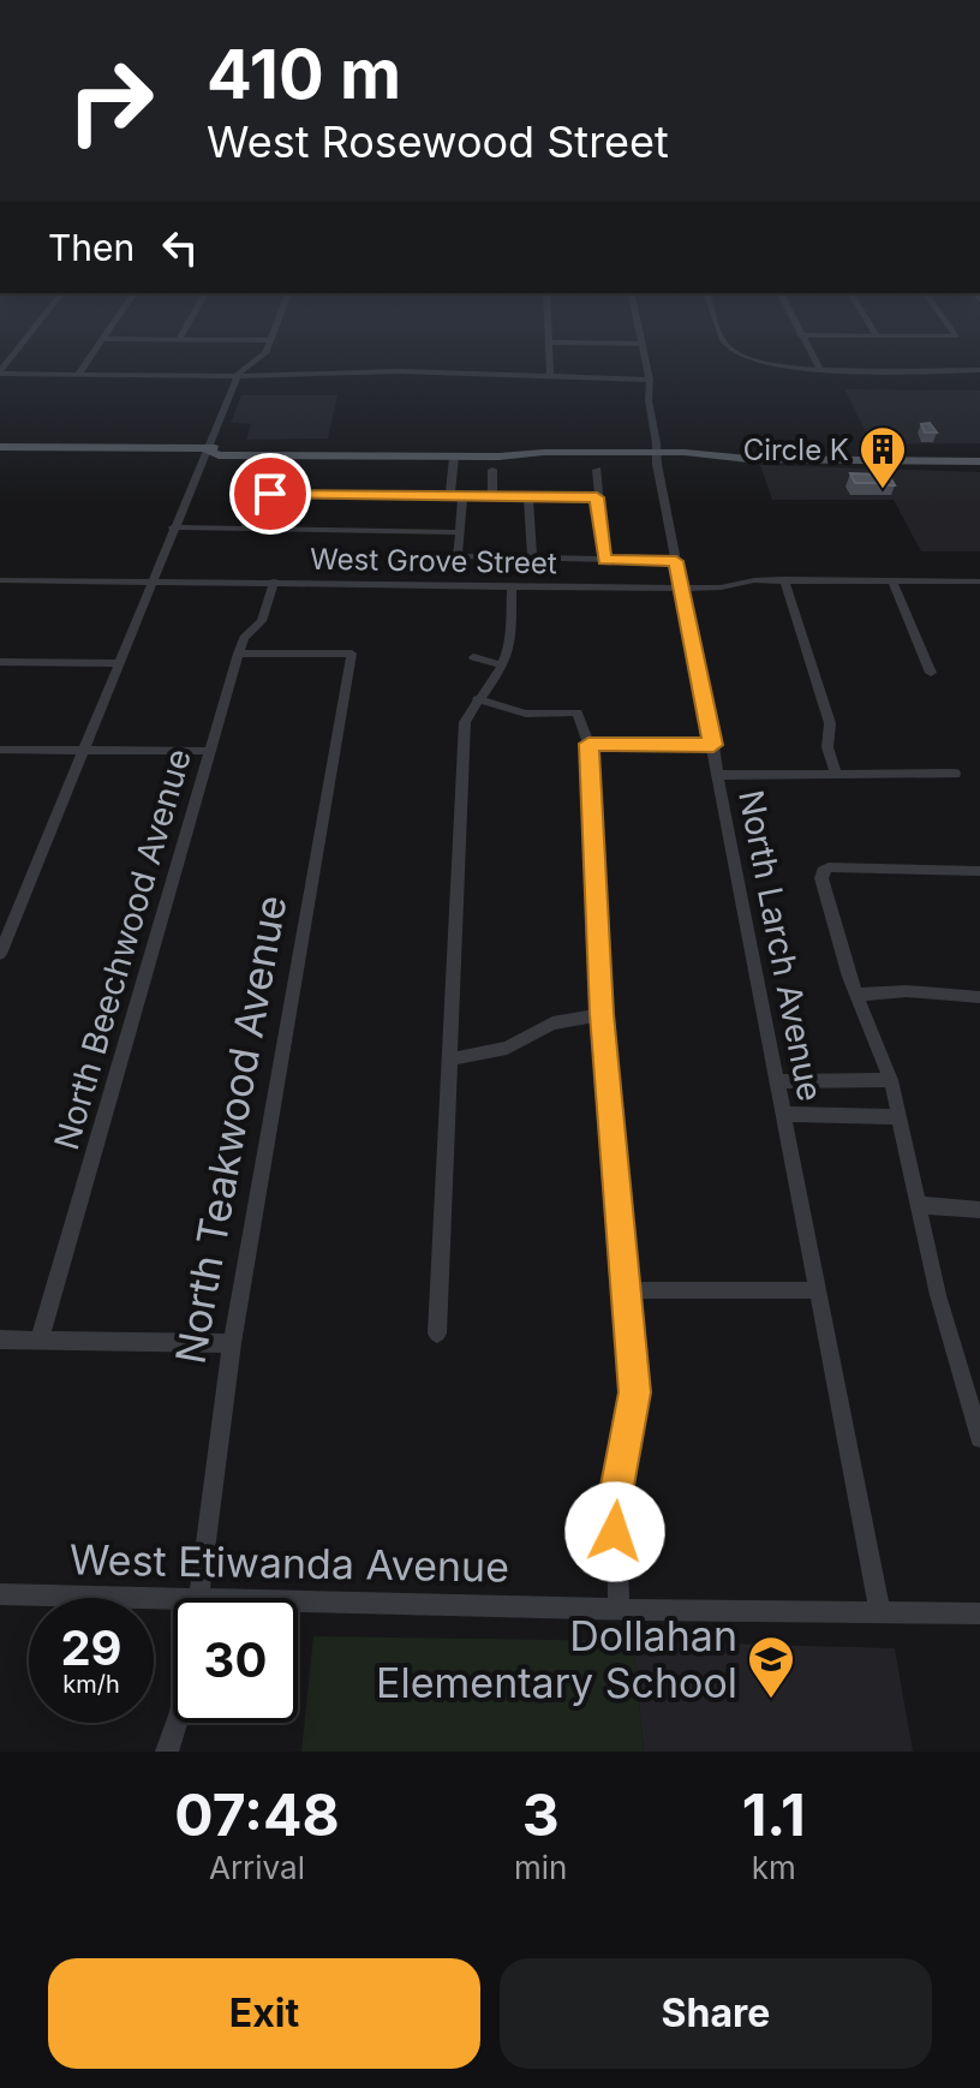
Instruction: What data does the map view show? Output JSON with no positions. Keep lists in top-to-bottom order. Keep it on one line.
{"streets":{"street":["West Grove Street","North Larch Avenue","North Beechwood Avenue","North Teakwood Avenue","West Etiwanda Avenue"]},"crossings":[["West Grove Street","North Larch Avenue"],["West Grove Street","North Beechwood Avenue"],["North Larch Avenue","West Etiwanda Avenue"],["North Beechwood Avenue","North Teakwood Avenue"]],"places":{"building":["Circle K"],"school or university":["Dollahan Elementary School"]},"page":{"turn":["410 m","West Rosewood Street"],"then":"Then","speed":"29 km/h","limit":"30","eta":["07:48","Arrival","3","min","1.1","km"],"buttons":["Exit","Share"]}}
